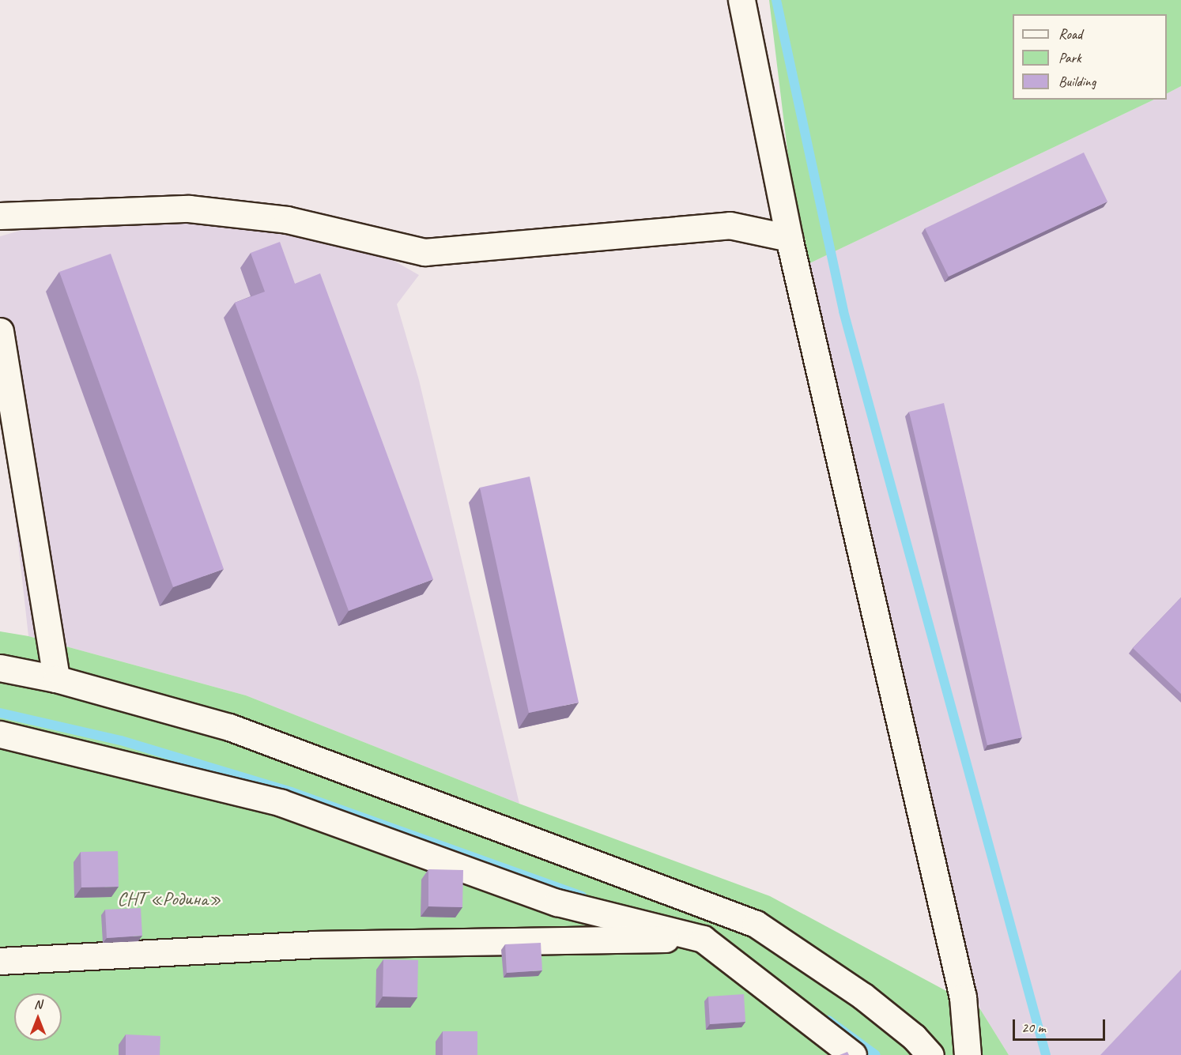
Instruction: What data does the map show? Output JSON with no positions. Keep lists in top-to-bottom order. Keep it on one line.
{"parks":["СНТ «Родина»"],"legend":["Road","Park","Building"],"scale_bar":"20 m","north":"top"}
